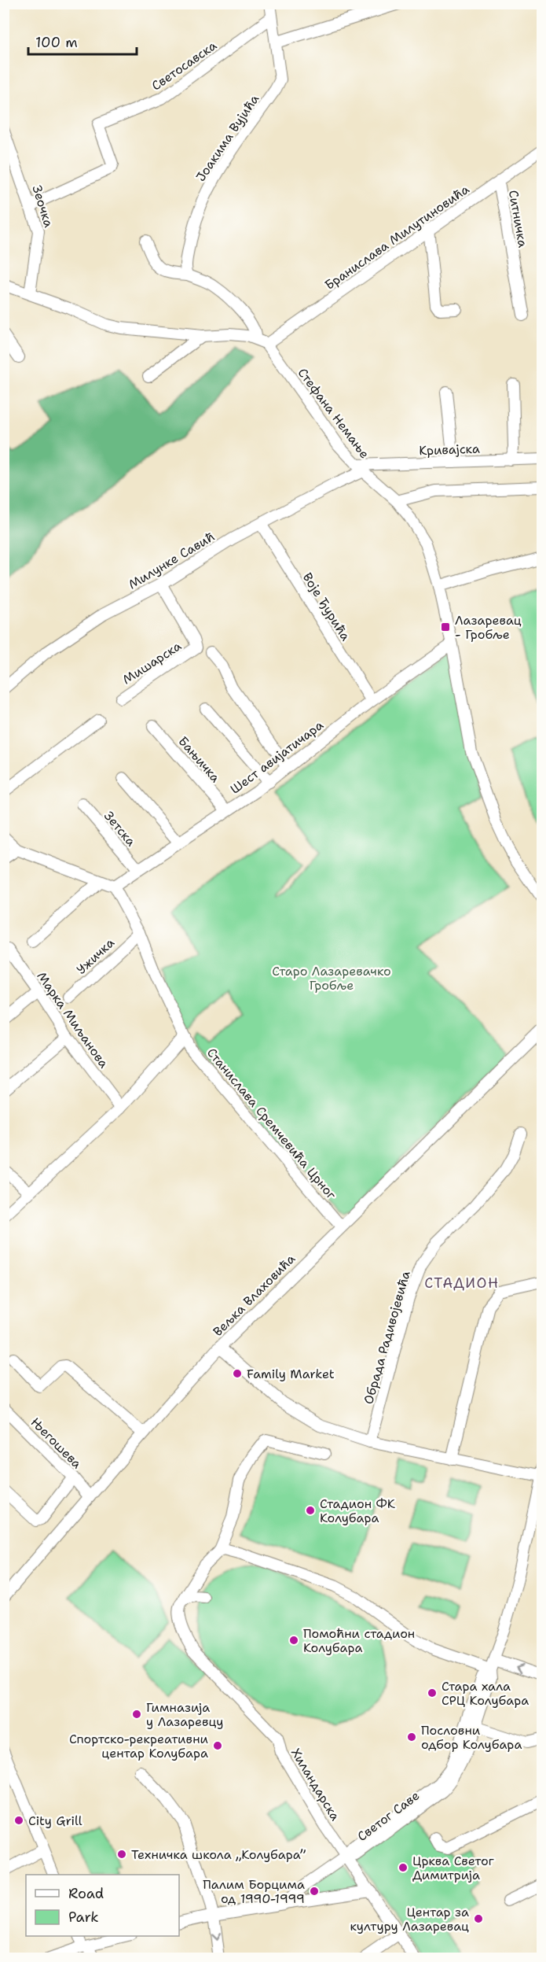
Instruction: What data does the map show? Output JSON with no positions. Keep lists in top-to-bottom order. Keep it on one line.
{"streets":{"street":["Светосавска","Јоакима Вујића","Зеочка","Ситничка","Бранислава Милутиновића","Стефана Немање","Кривајска","Милунке Савић","Воје Ђурића","Мишарска","Шест авијатичара","Бањичка","Зетска","Ужичка","Марка Миљанова","Станислава Сремчевића Црног","Вељка Влаховића","Обрада Радивојевића","Његошева","Хиландарска","Светог Саве"]},"crossings":[["Светосавска","Јоакима Вујића"],["Светосавска","Зеочка"],["Ситничка","Бранислава Милутиновића"],["Бранислава Милутиновића","Стефана Немање"],["Стефана Немање","Кривајска"],["Стефана Немање","Милунке Савић"],["Стефана Немање","Шест авијатичара"],["Кривајска","Милунке Савић"],["Милунке Савић","Воје Ђурића"],["Милунке Савић","Мишарска"],["Воје Ђурића","Шест авијатичара"],["Шест авијатичара","Бањичка"],["Шест авијатичара","Зетска"],["Шест авијатичара","Станислава Сремчевића Црног"],["Ужичка","Станислава Сремчевића Црног"],["Станислава Сремчевића Црног","Вељка Влаховића"],["Вељка Влаховића","Његошева"],["Хиландарска","Светог Саве"]],"districts":["СТАДИОН"],"parks":["Старо Лазаревачко Гробље"],"places":{"transit":["Лазаревац - Гробље"],"other":["Family Market","Стадион ФК Колубара","Помоћни стадион Колубара","Стара хала СРЦ Колубара","Гимназија у Лазаревцу","Пословни одбор Колубара","Спортско-рекреативни центар Колубара","City Grill","Техничка школа „Колубара”","Црква Светог Димитрија","Палим Борцима од 1990-1999","Центар за културу Лазаревац"]},"legend":["Road","Park"],"scale_bar":"100 m"}
